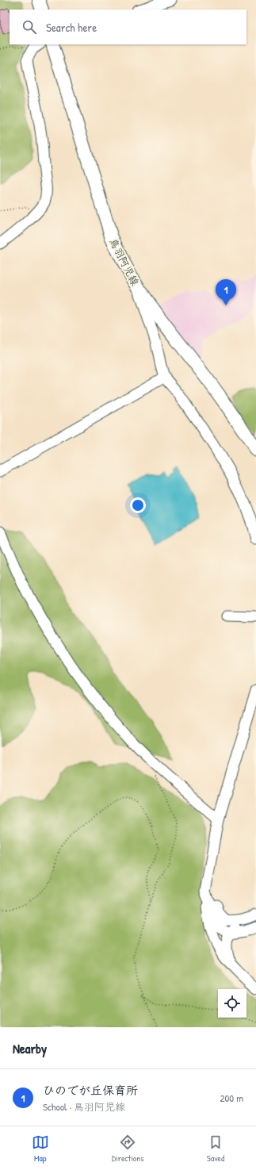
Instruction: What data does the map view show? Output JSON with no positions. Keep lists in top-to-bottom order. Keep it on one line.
{"streets":{"main road":["鳥羽阿児線"]},"page":{"search":"Search here","pins":"1","heading":"Nearby","list":[{"mark":"1","name":"ひのでが丘保育所","note":"School · 鳥羽阿児線","value":"200 m"}],"nav":["Map","Directions","Saved"]}}
